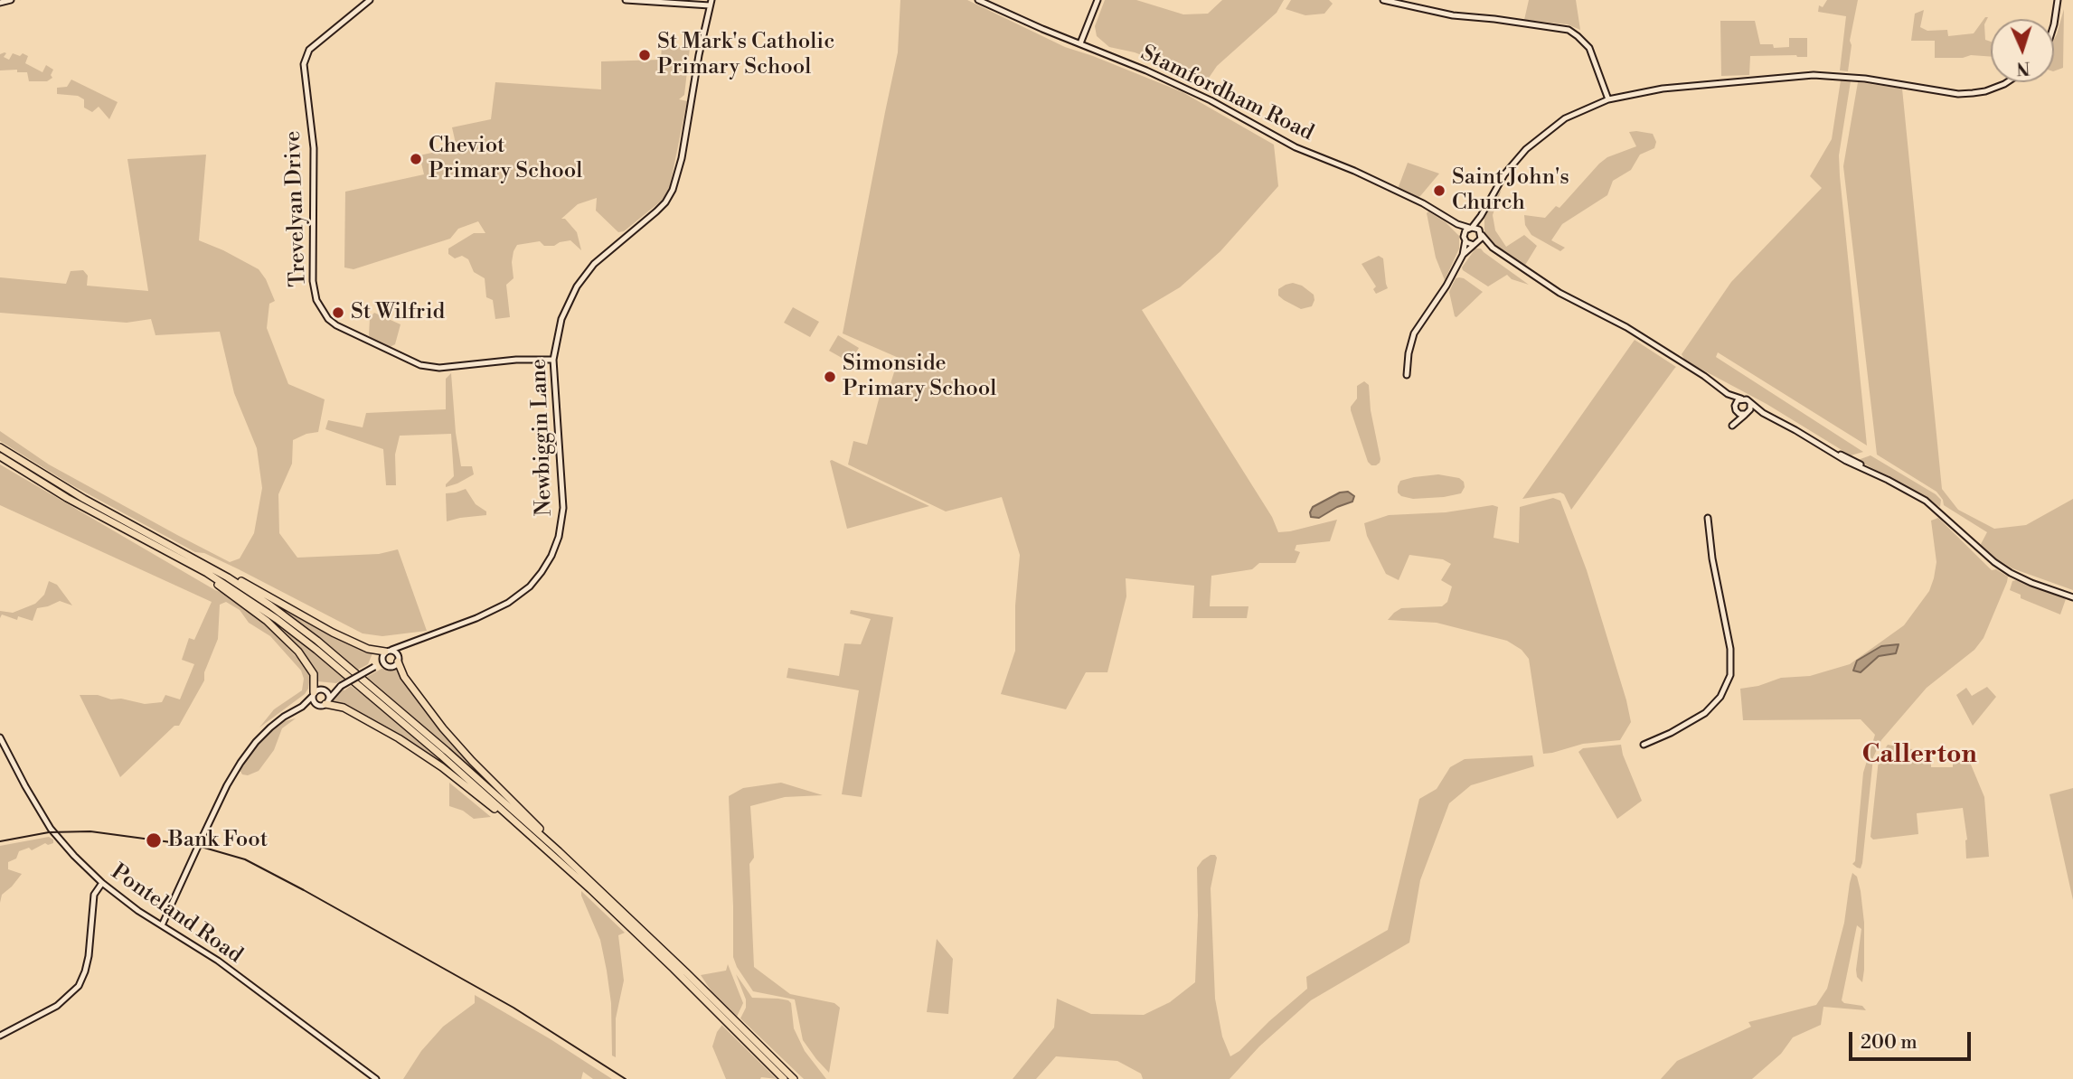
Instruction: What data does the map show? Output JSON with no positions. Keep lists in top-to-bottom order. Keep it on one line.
{"streets":{"street":["Stamfordham Road","Trevelyan Drive","Newbiggin Lane","Ponteland Road"]},"crossings":[["Trevelyan Drive","Newbiggin Lane"]],"districts":["Callerton"],"places":["St Mark's Catholic Primary School","Cheviot Primary School","Saint John's Church","St Wilfrid","Simonside Primary School","Bank Foot"],"scale_bar":"200 m","north":"bottom"}
